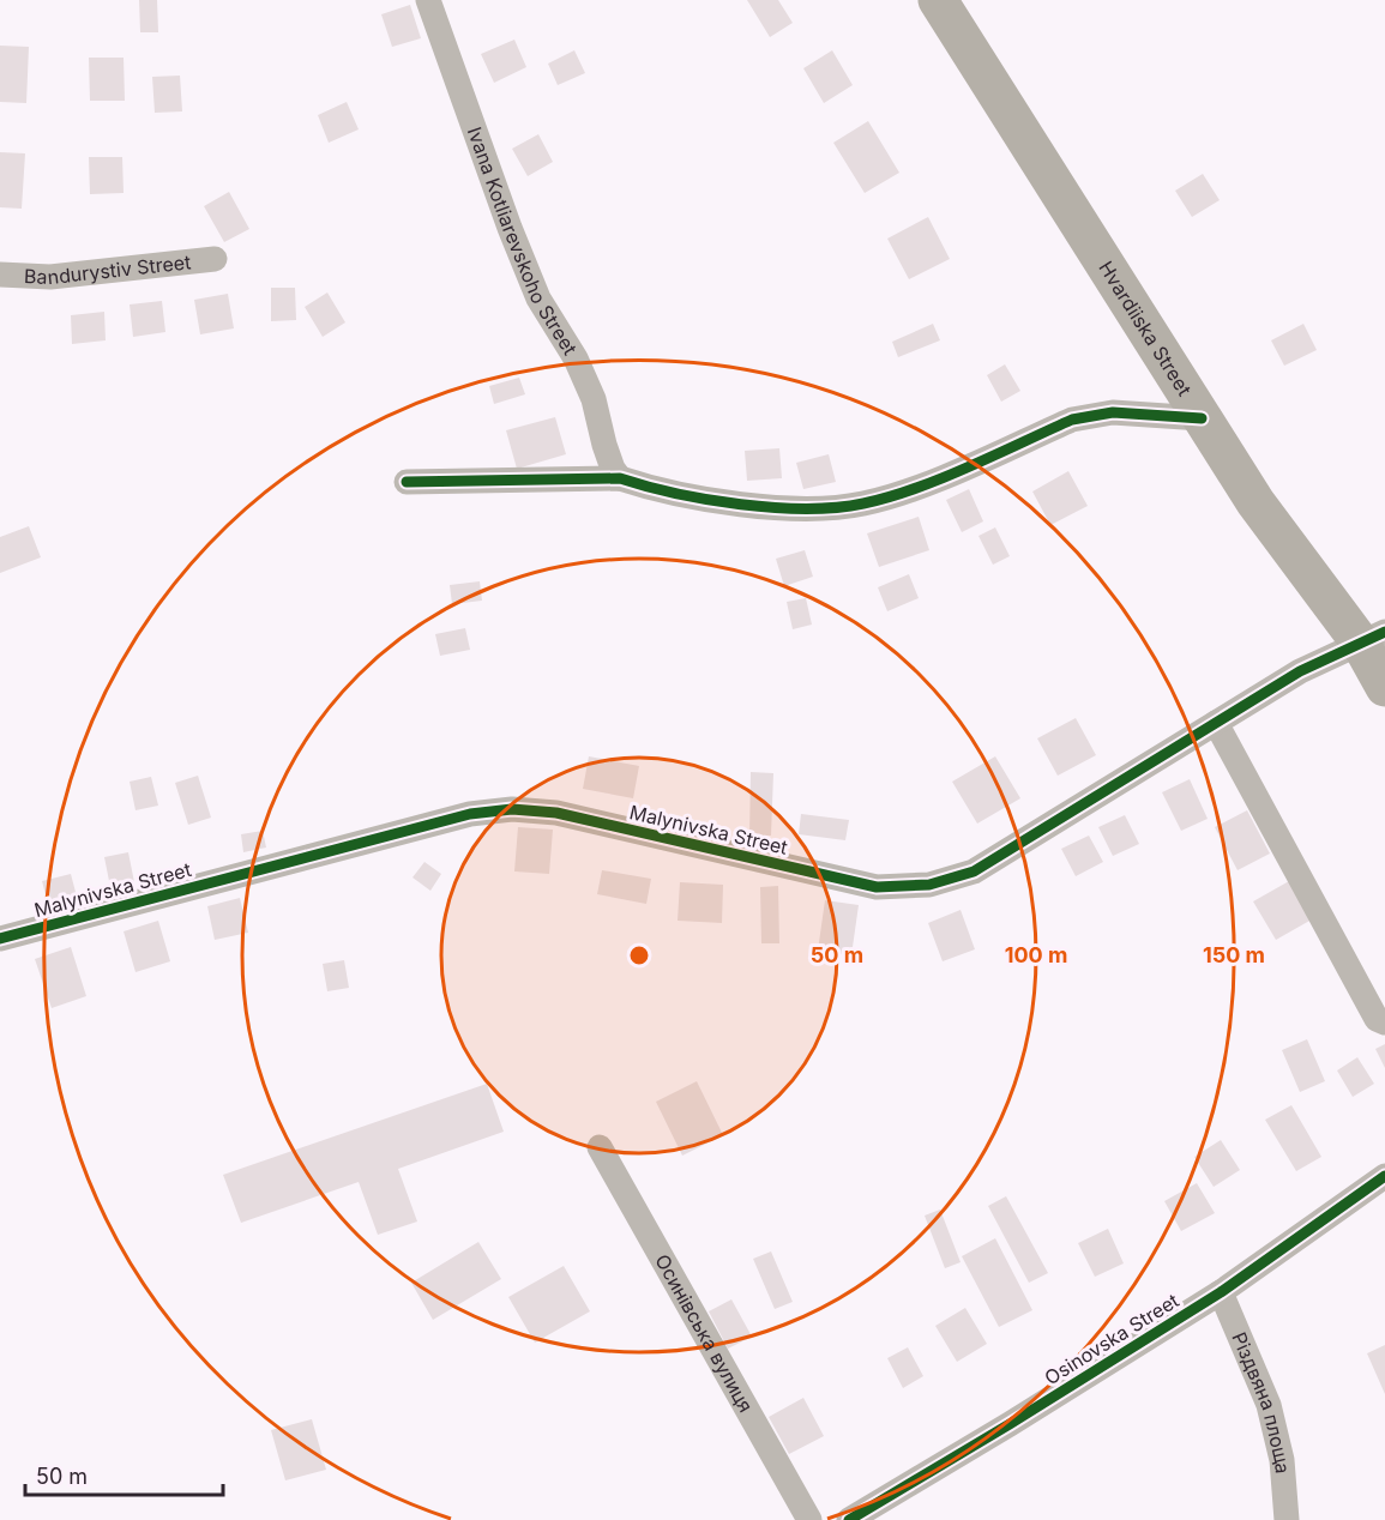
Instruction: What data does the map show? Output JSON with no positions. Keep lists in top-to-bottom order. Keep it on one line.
{"streets":{"main road":["Hvardiiska Street"],"street":["Ivana Kotliarevskoho Street","Bandurystiv Street","Malynivska Street","Осинівська вулиця","Osinovska Street","Різдвяна площа"]},"crossings":[["Hvardiiska Street","Malynivska Street"],["Osinovska Street","Різдвяна площа"]],"scale_bar":"50 m","rings":["50 m","100 m","150 m"]}
